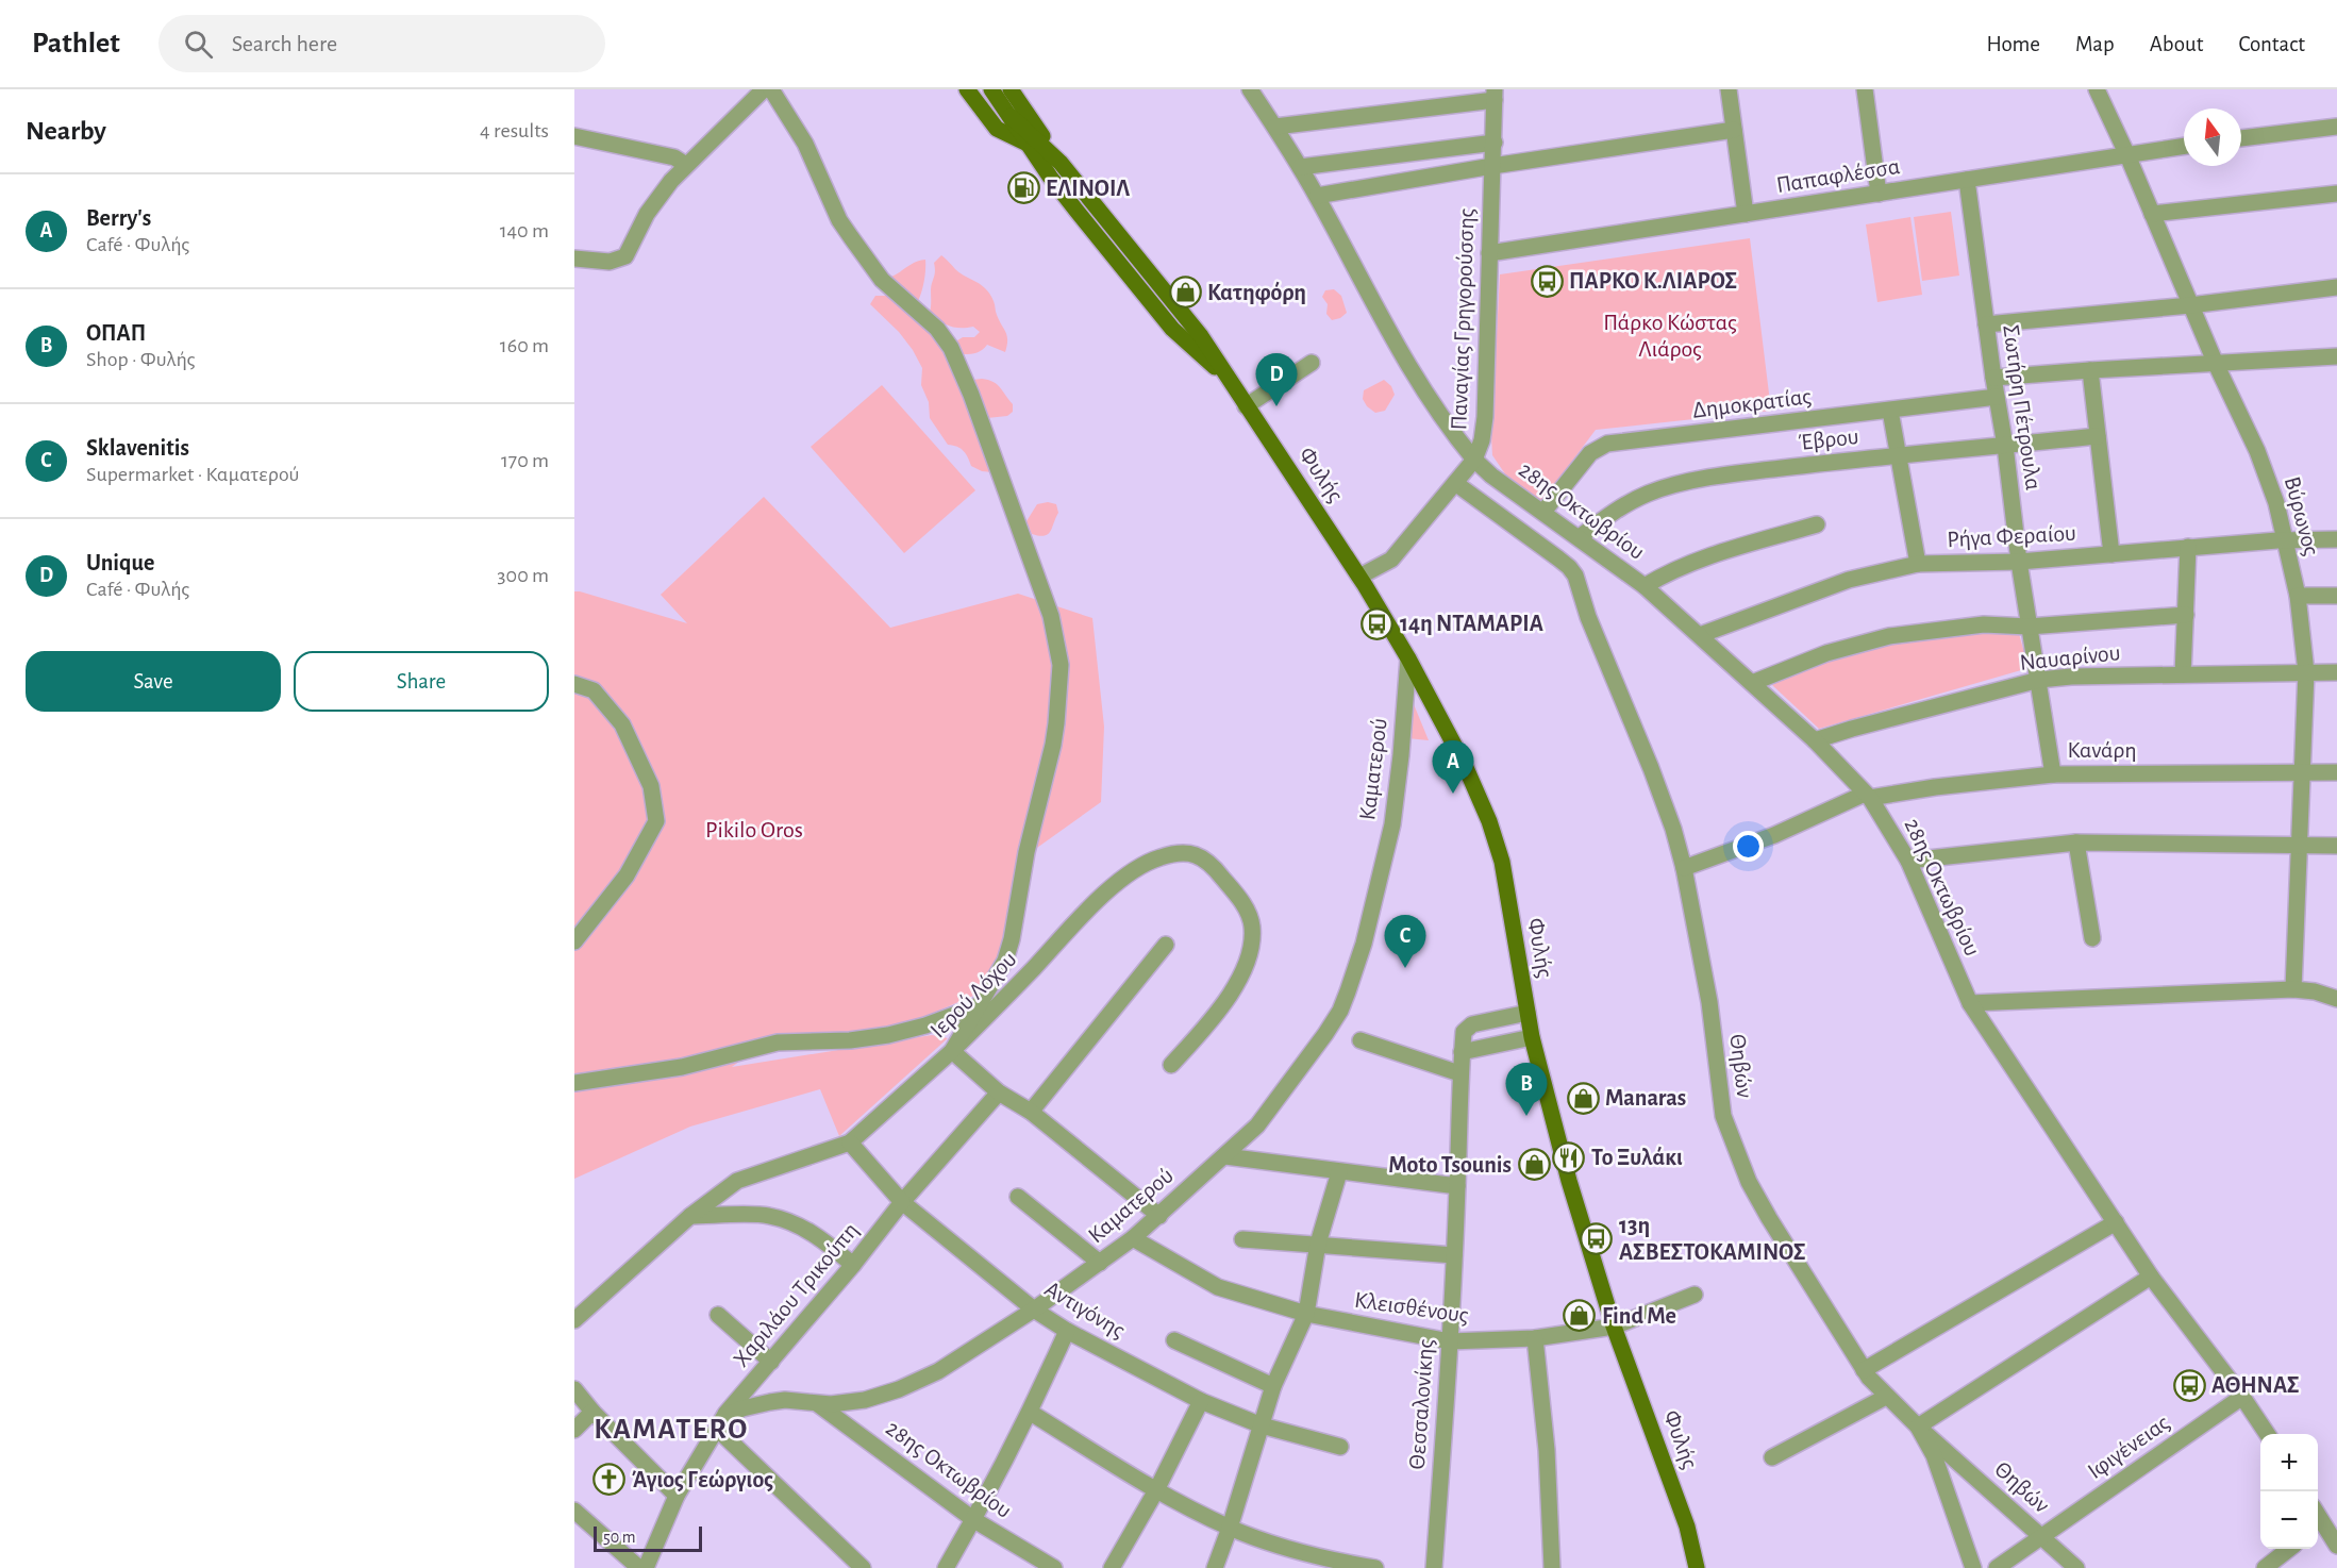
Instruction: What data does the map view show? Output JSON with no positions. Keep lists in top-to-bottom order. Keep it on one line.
{"streets":{"main road":["Φυλής"],"street":["Παπαφλέσσα","Παναγίας Γρηγορούσσης","Δημοκρατίας","Σωτήρη Πέτρουλα","Έβρου","28ης Οκτωβρίου","Βύρωνος","Ρήγα Φεραίου","Ναυαρίνου","Κανάρη","Καματερού","Ιερού Λόχου","Θηβών","Χαριλάου Τρικούπη","Κλεισθένους","Αντιγόνης","Θεσσαλονίκης","Ιφιγένειας"]},"crossings":[["Παπαφλέσσα","Παναγίας Γρηγορούσσης"],["Παπαφλέσσα","Σωτήρη Πέτρουλα"],["Παπαφλέσσα","Βύρωνος"],["Παναγίας Γρηγορούσσης","Φυλής"],["Παναγίας Γρηγορούσσης","28ης Οκτωβρίου"],["Παναγίας Γρηγορούσσης","Θηβών"],["Δημοκρατίας","Σωτήρη Πέτρουλα"],["Δημοκρατίας","28ης Οκτωβρίου"],["Σωτήρη Πέτρουλα","Έβρου"],["Σωτήρη Πέτρουλα","Ρήγα Φεραίου"],["Σωτήρη Πέτρουλα","Ναυαρίνου"],["Σωτήρη Πέτρουλα","Κανάρη"],["Έβρου","28ης Οκτωβρίου"],["Φυλής","Καματερού"],["Φυλής","Κλεισθένους"],["Φυλής","Θεσσαλονίκης"],["28ης Οκτωβρίου","Ρήγα Φεραίου"],["28ης Οκτωβρίου","Ναυαρίνου"],["28ης Οκτωβρίου","Κανάρη"],["28ης Οκτωβρίου","Καματερού"],["28ης Οκτωβρίου","Ιφιγένειας"],["Βύρωνος","Ρήγα Φεραίου"],["Βύρωνος","Ναυαρίνου"],["Βύρωνος","Κανάρη"],["Κανάρη","Θηβών"],["Καματερού","Χαριλάου Τρικούπη"],["Καματερού","Κλεισθένους"],["Καματερού","Αντιγόνης"],["Ιερού Λόχου","Αντιγόνης"],["Θηβών","Ιφιγένειας"],["Χαριλάου Τρικούπη","Αντιγόνης"],["Κλεισθένους","Θεσσαλονίκης"]],"districts":["KAMATERO"],"parks":["Πάρκο Κώστας Λιάρος","Pikilo Oros"],"places":{"fuel station":["ΕΛΙΝΟΙΛ"],"bus stop":["ΠΑΡΚΟ Κ.ΛΙΑΡΟΣ","14η ΝΤΑΜΑΡΙΑ","13η ΑΣΒΕΣΤΟΚΑΜΙΝΟΣ","ΑΘΗΝΑΣ"],"shop":["Κατηφόρη","Manaras","Moto Tsounis","Find Me"],"restaurant":["Το Ξυλάκι"],"church":["Άγιος Γεώργιος"]},"scale_bar":"50 m","north":"top","page":{"header":"Pathlet","search":"Search here","nav":["Home","Map","About","Contact"],"heading":["Nearby","4 results"],"list":[{"mark":"A","name":"Berry's","note":"Café · Φυλής","value":"140 m"},{"mark":"B","name":"ΟΠΑΠ","note":"Shop · Φυλής","value":"160 m"},{"mark":"C","name":"Sklavenitis","note":"Supermarket · Καματερού","value":"170 m"},{"mark":"D","name":"Unique","note":"Café · Φυλής","value":"300 m"}],"pins":["D","A","C","B"],"buttons":["Save","Share"],"map_buttons":["+","−"],"scale":"50 m"}}
